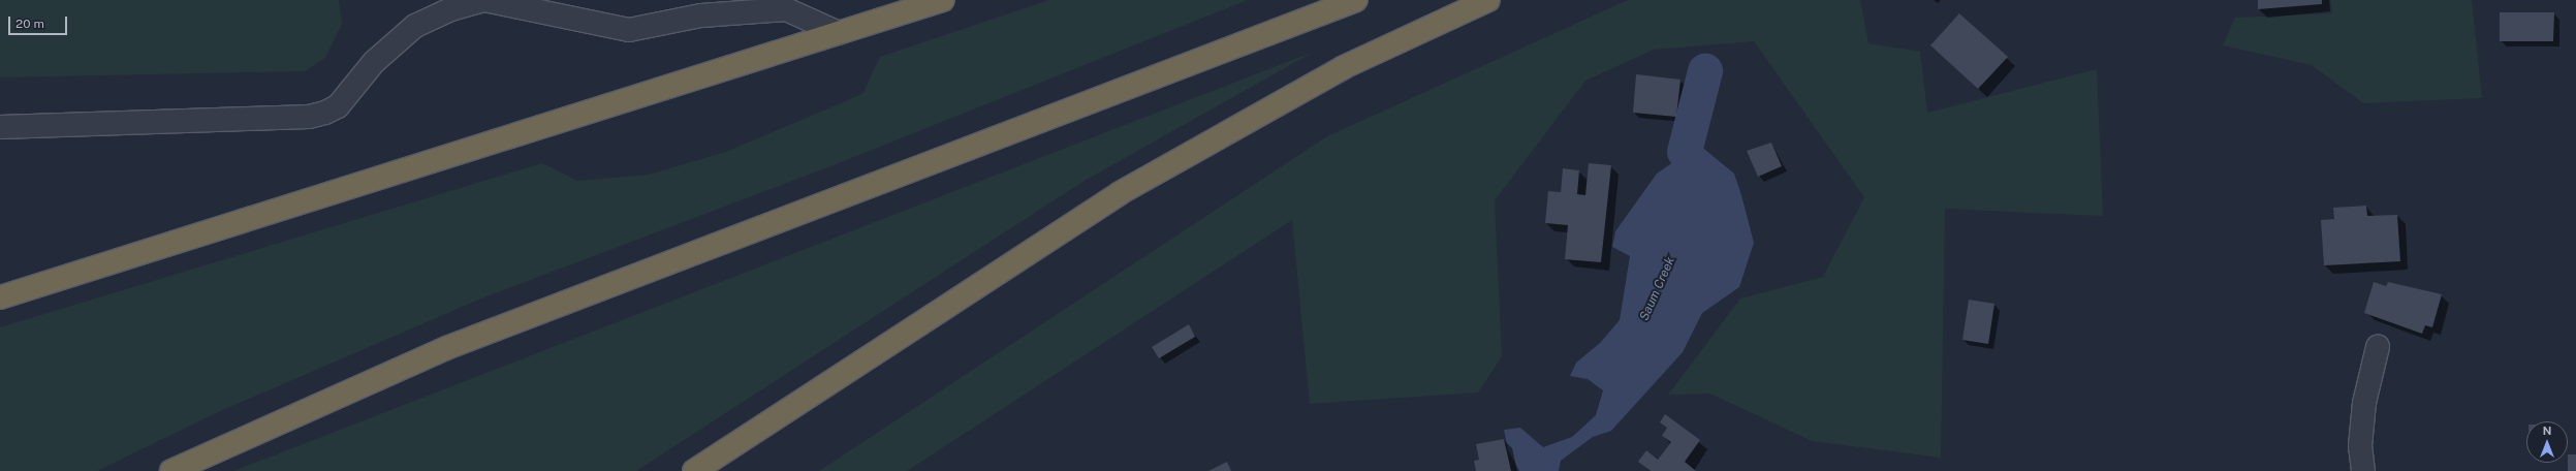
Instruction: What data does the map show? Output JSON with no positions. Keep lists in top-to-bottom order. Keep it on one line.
{"water":["Saum Creek"],"scale_bar":"20 m","north":"top"}
